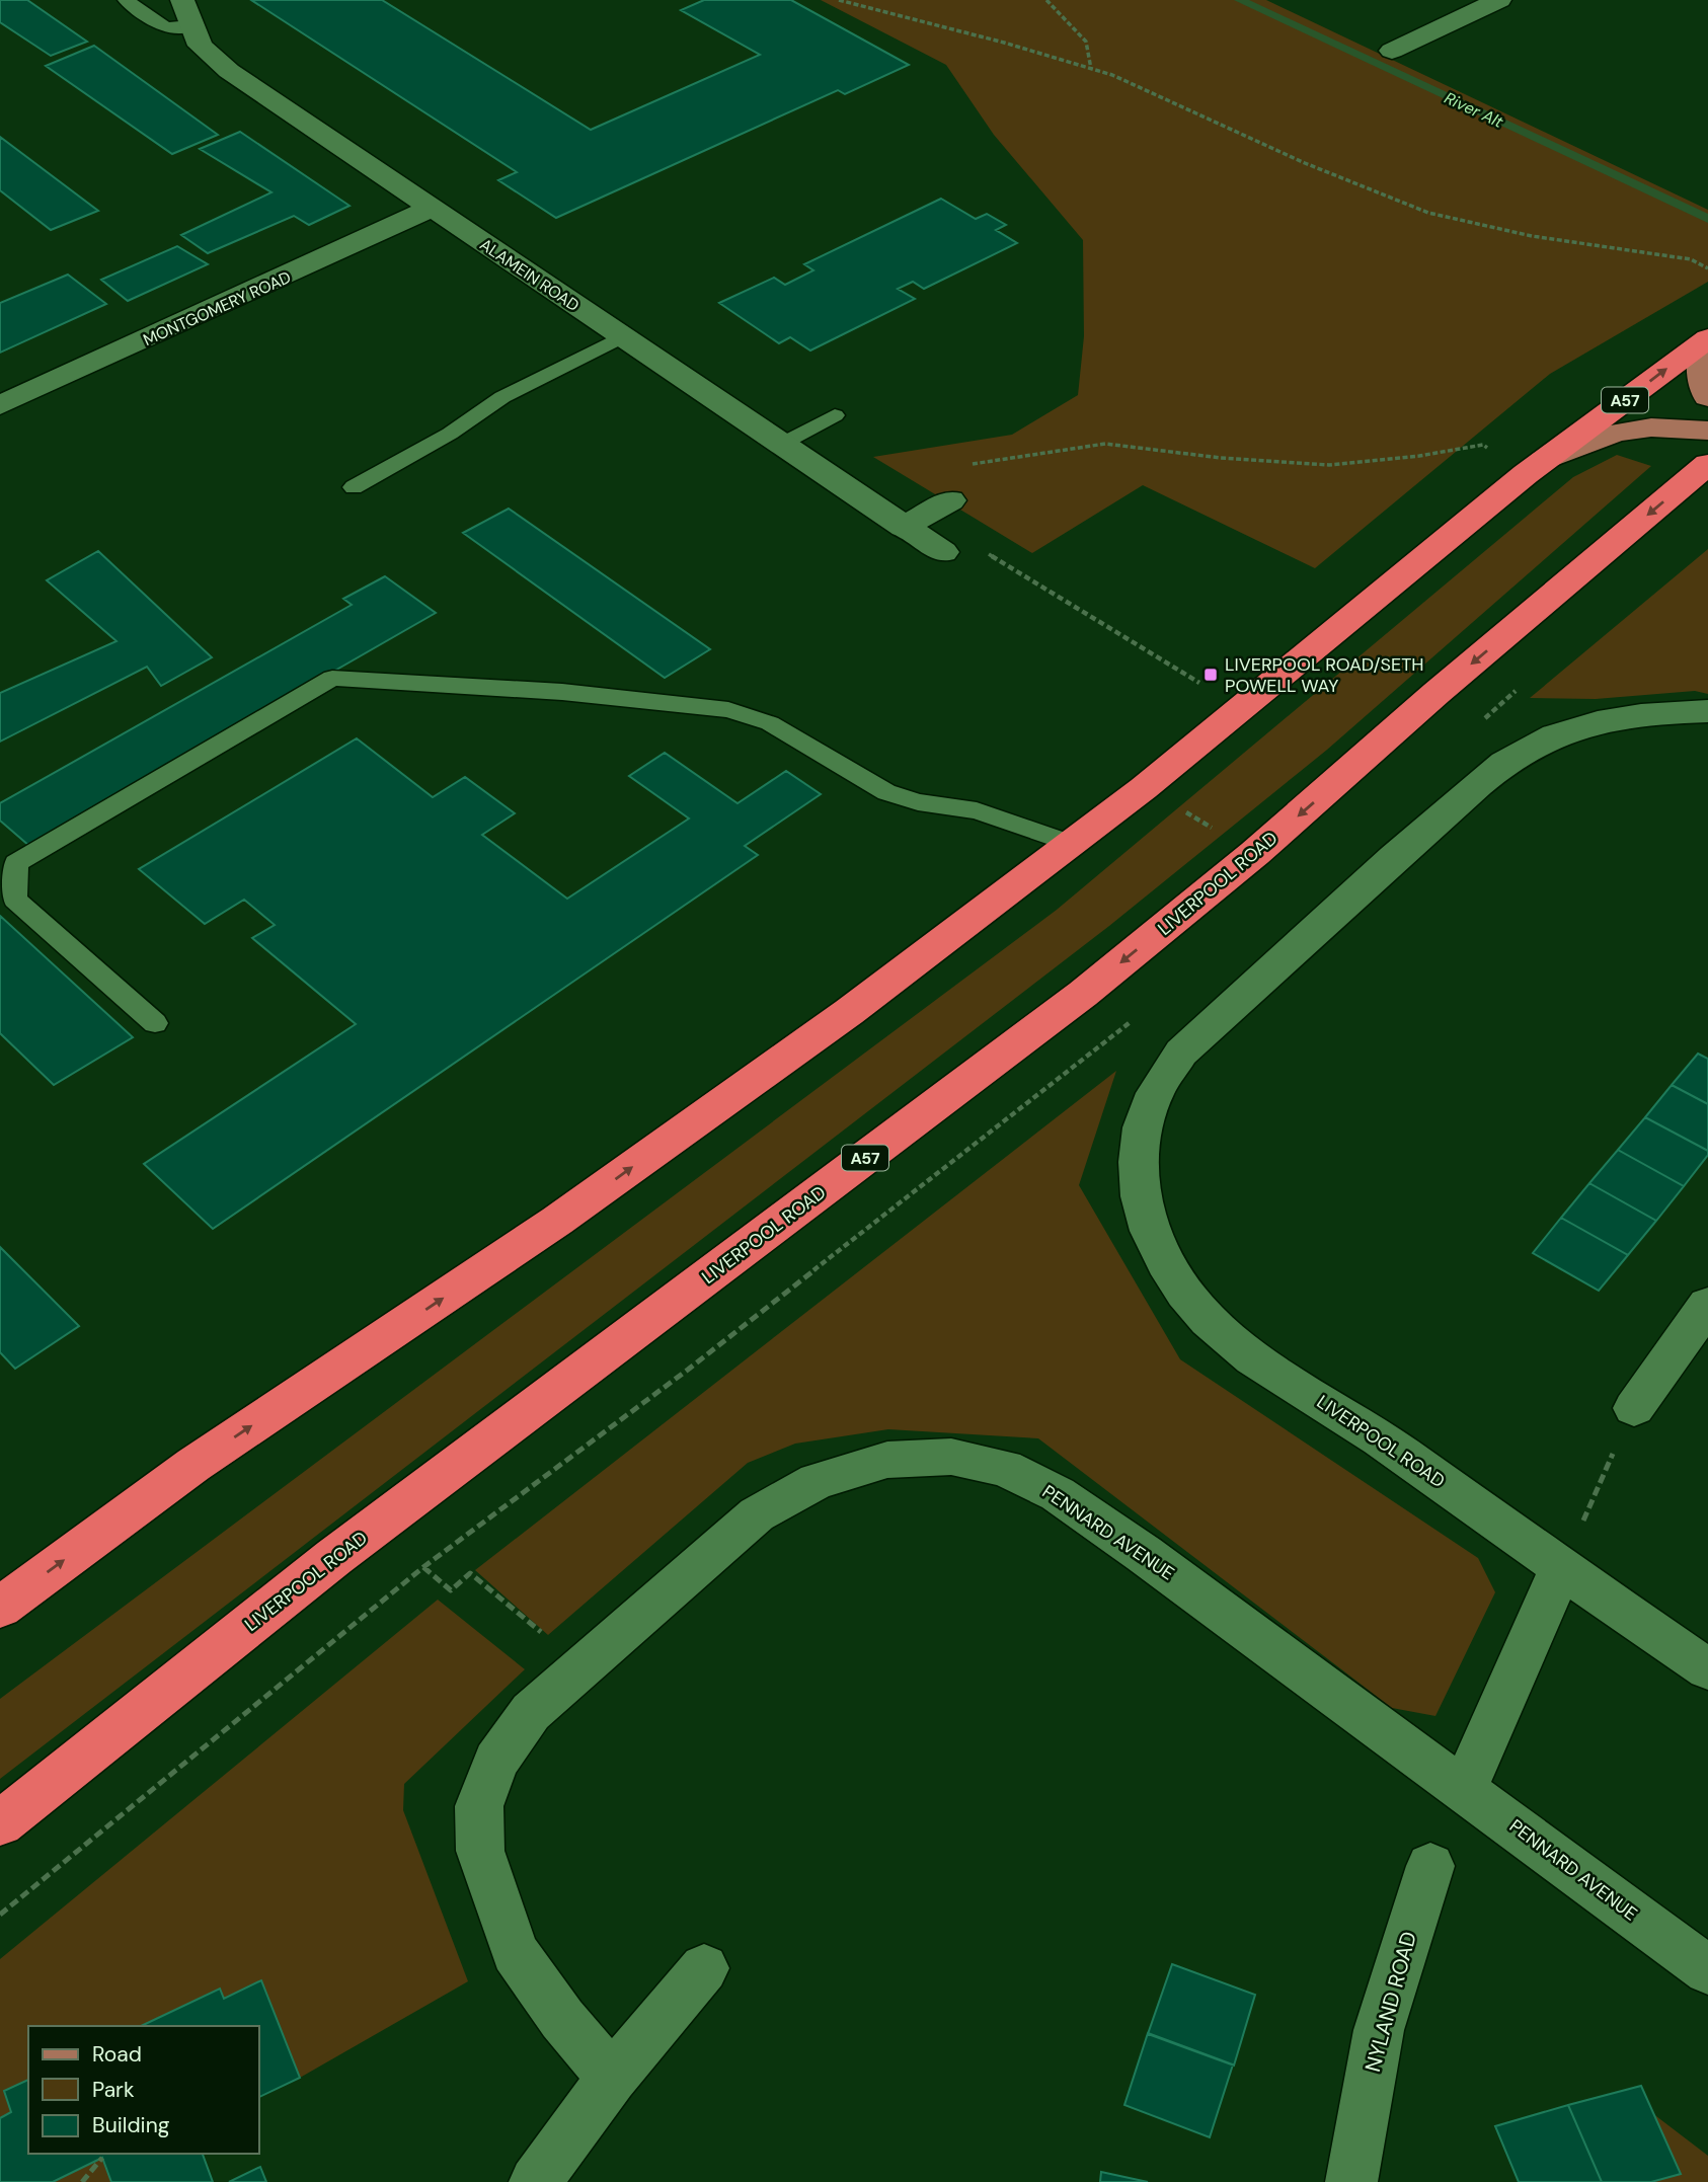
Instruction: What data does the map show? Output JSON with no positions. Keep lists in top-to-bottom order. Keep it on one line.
{"streets":{"highway":["A57","LIVERPOOL ROAD"],"street":["ALAMEIN ROAD","MONTGOMERY ROAD","PENNARD AVENUE","NYLAND ROAD"]},"crossings":[["ALAMEIN ROAD","MONTGOMERY ROAD"]],"water":["River Alt"],"places":{"transit":["LIVERPOOL ROAD/SETH POWELL WAY"]},"legend":["Road","Park","Building"]}
